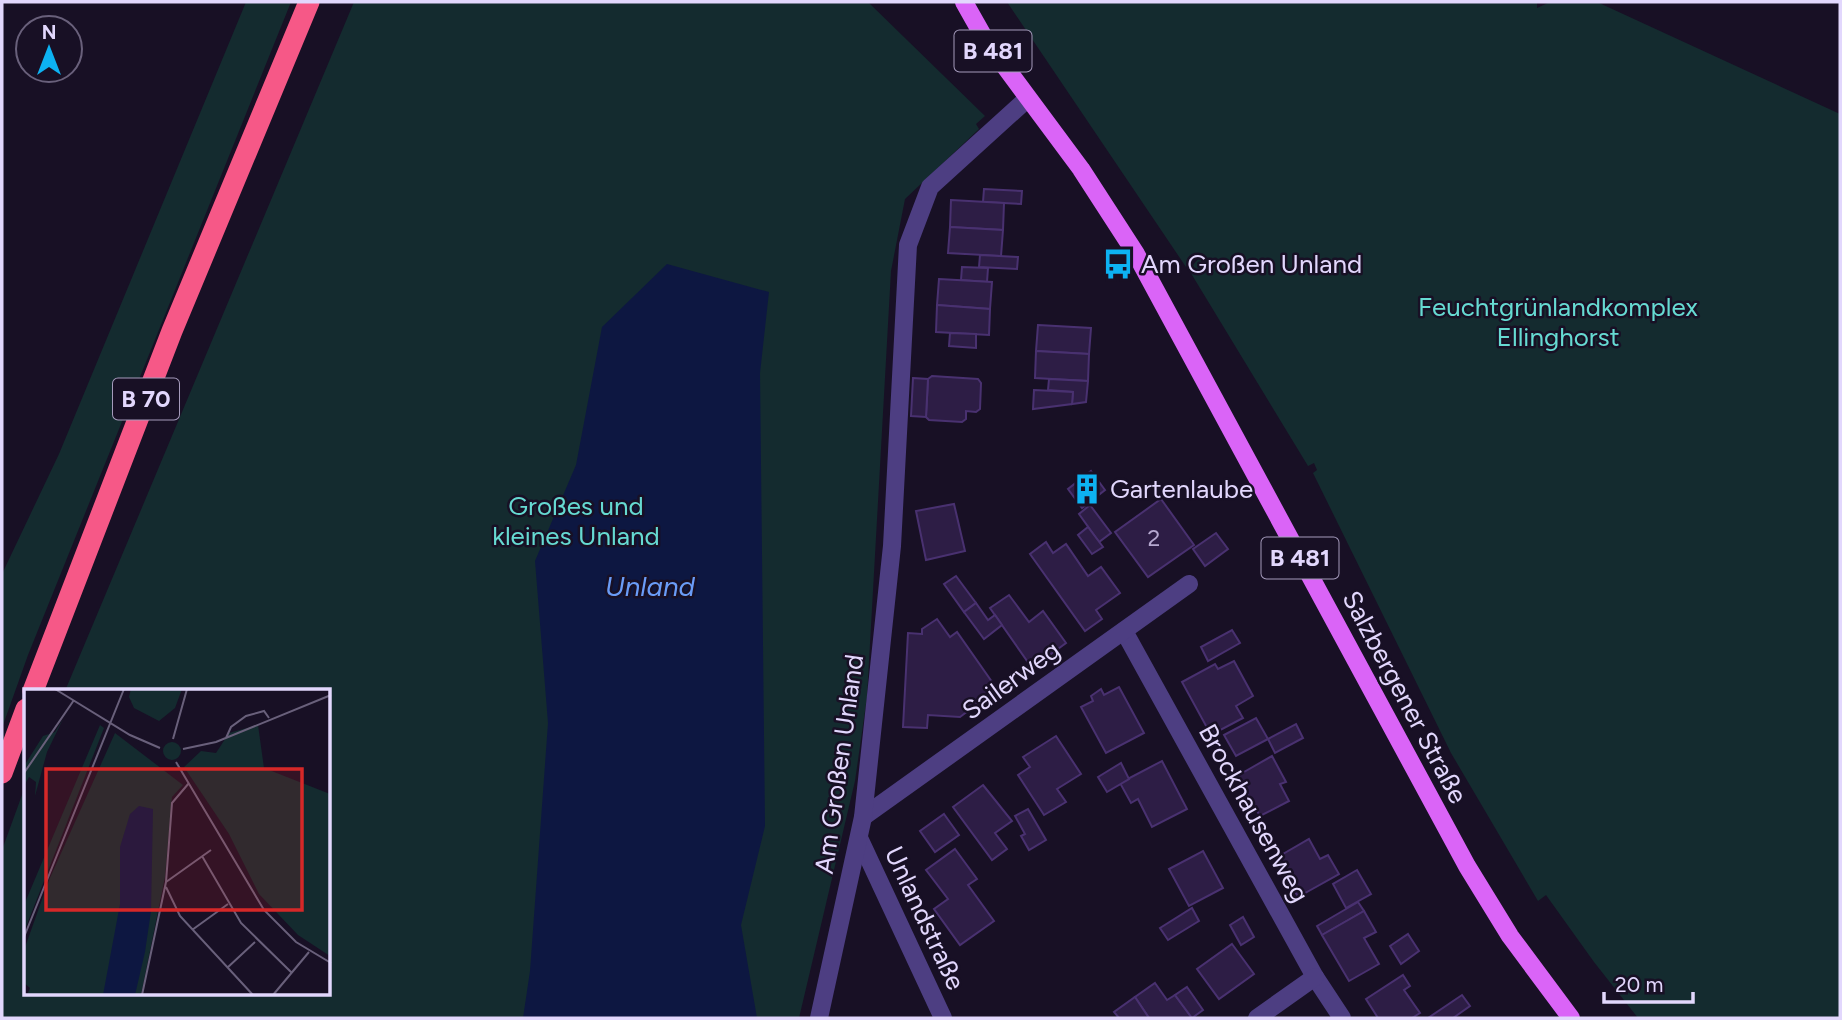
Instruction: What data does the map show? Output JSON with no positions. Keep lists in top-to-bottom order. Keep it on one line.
{"streets":{"highway":["B 70"],"main road":["B 481","Salzbergener Straße"],"street":["Sailerweg","Am Großen Unland","Brockhausenweg","Unlandstraße"]},"crossings":[["Sailerweg","Am Großen Unland"],["Sailerweg","Brockhausenweg"],["Salzbergener Straße","Am Großen Unland"],["Am Großen Unland","Unlandstraße"]],"water":["Unland"],"parks":["Feuchtgrünlandkomplex Ellinghorst","Großes und kleines Unland"],"places":{"bus stop":["Am Großen Unland"],"building":["Gartenlaube"]},"house_numbers":["2"],"scale_bar":"20 m","north":"top"}
